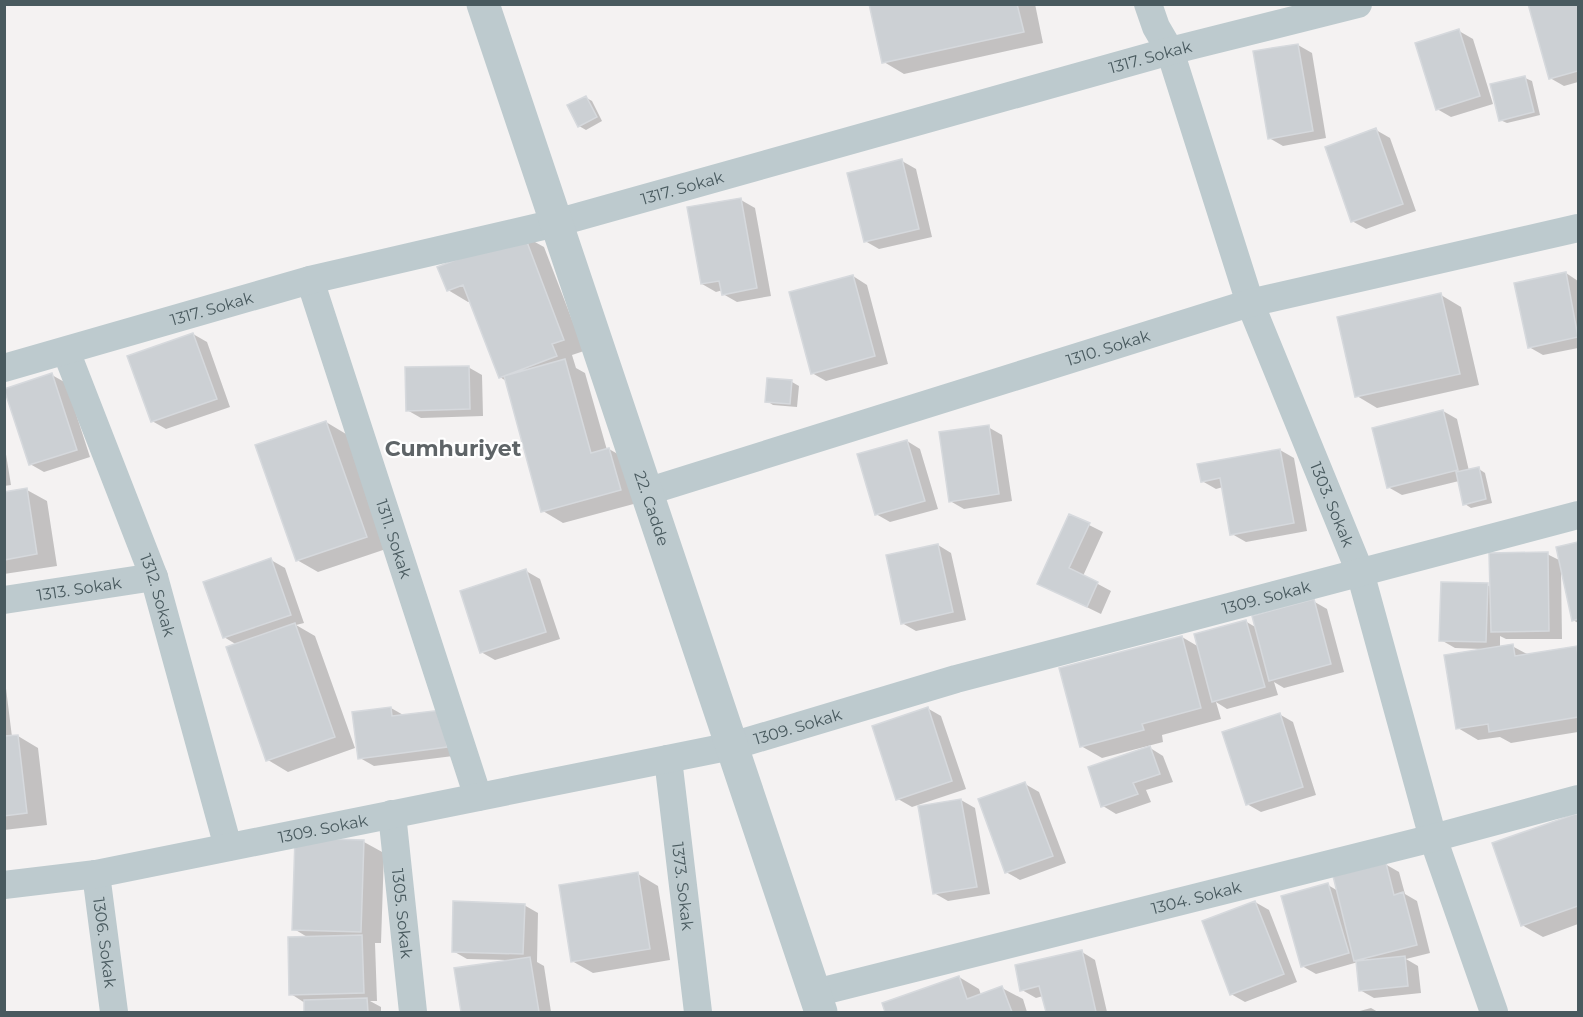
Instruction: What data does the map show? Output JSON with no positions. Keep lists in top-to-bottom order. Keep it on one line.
{"streets":{"street":["1317. Sokak","1310. Sokak","1303. Sokak","22. Cadde","1311. Sokak","1313. Sokak","1312. Sokak","1309. Sokak","1373. Sokak","1304. Sokak","1305. Sokak","1306. Sokak"]},"crossings":[["1317. Sokak","1303. Sokak"],["1317. Sokak","22. Cadde"],["1317. Sokak","1311. Sokak"],["1317. Sokak","1312. Sokak"],["1310. Sokak","1303. Sokak"],["1310. Sokak","22. Cadde"],["1303. Sokak","1309. Sokak"],["1303. Sokak","1304. Sokak"],["22. Cadde","1309. Sokak"],["22. Cadde","1304. Sokak"],["1311. Sokak","1309. Sokak"],["1313. Sokak","1312. Sokak"],["1312. Sokak","1309. Sokak"],["1309. Sokak","1373. Sokak"],["1309. Sokak","1305. Sokak"],["1309. Sokak","1306. Sokak"]],"districts":["Cumhuriyet"]}
